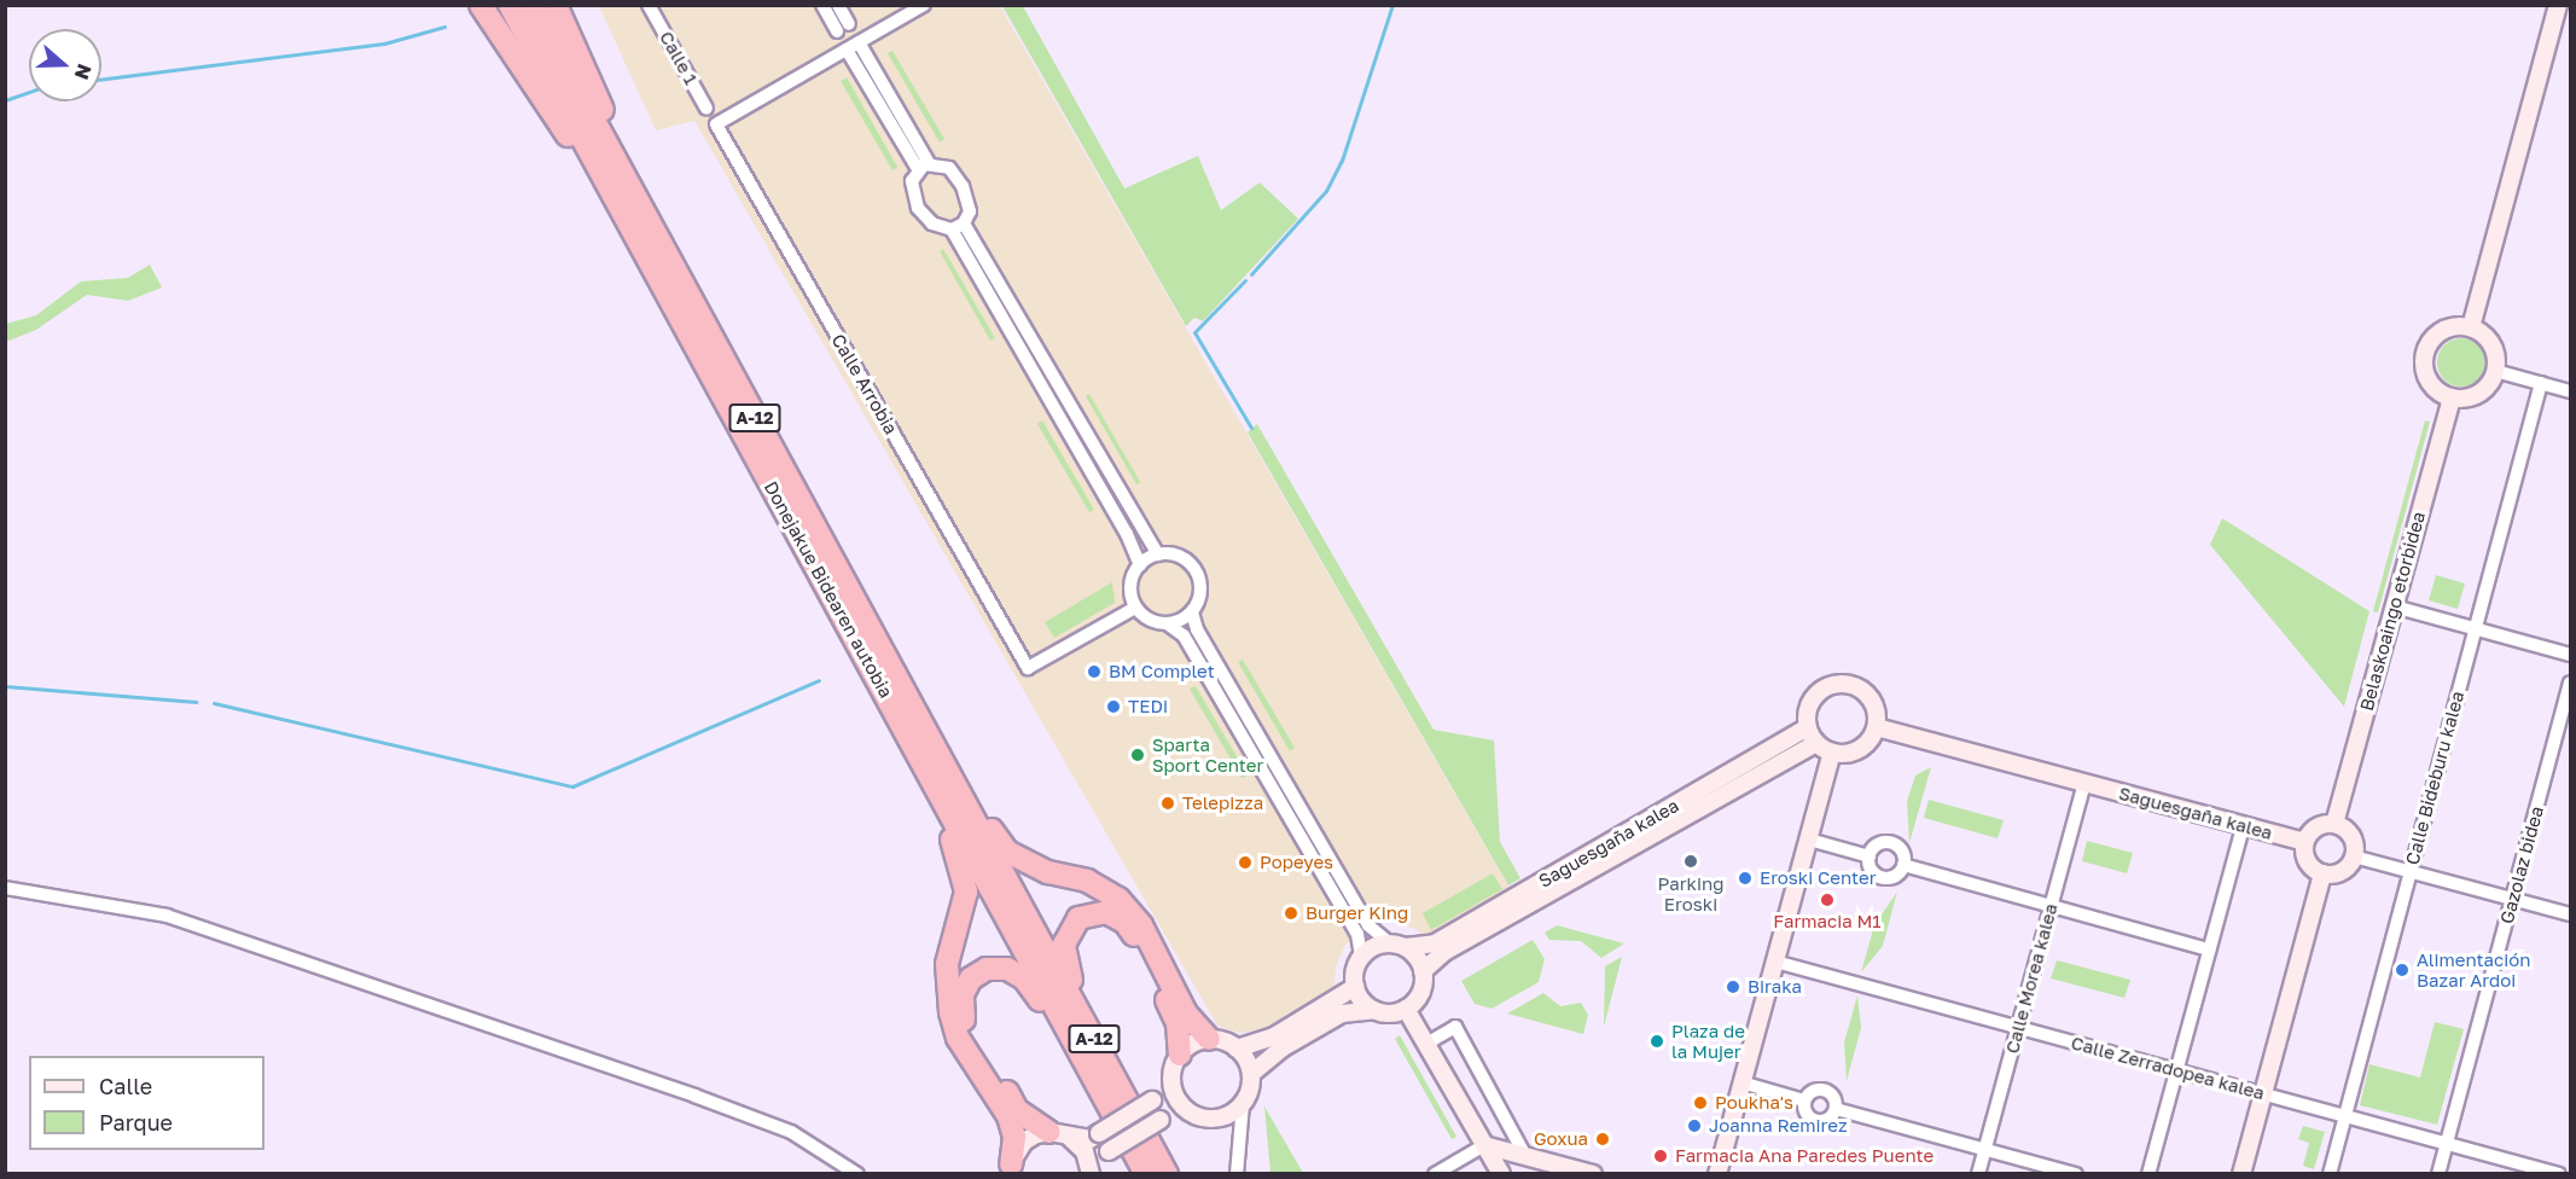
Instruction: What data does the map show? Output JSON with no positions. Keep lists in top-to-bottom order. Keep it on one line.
{"streets":{"highway":["A-12","Donejakue Bidearen autobia"],"street":["Calle 1","Calle Arrobia","Belaskoaingo etorbidea","Calle Bideburu kalea","Saguesgaña kalea","Gazolaz bidea","Calle Morea kalea","Calle Zerradopea kalea"]},"crossings":[["Belaskoaingo etorbidea","Saguesgaña kalea"],["Calle Bideburu kalea","Calle Zerradopea kalea"],["Saguesgaña kalea","Calle Morea kalea"],["Gazolaz bidea","Calle Zerradopea kalea"],["Calle Morea kalea","Calle Zerradopea kalea"]],"places":["BM Complet","TEDi","Sparta Sport Center","Telepizza","Parking Eroski","Popeyes","Eroski Center","Farmacia M1","Burger King","Alimentación Bazar Ardoi","Biraka","Plaza de la Mujer","Poukha's","Joanna Remirez","Goxua","Farmacia Ana Paredes Puente"],"legend":["Calle","Parque"],"north":"right"}
